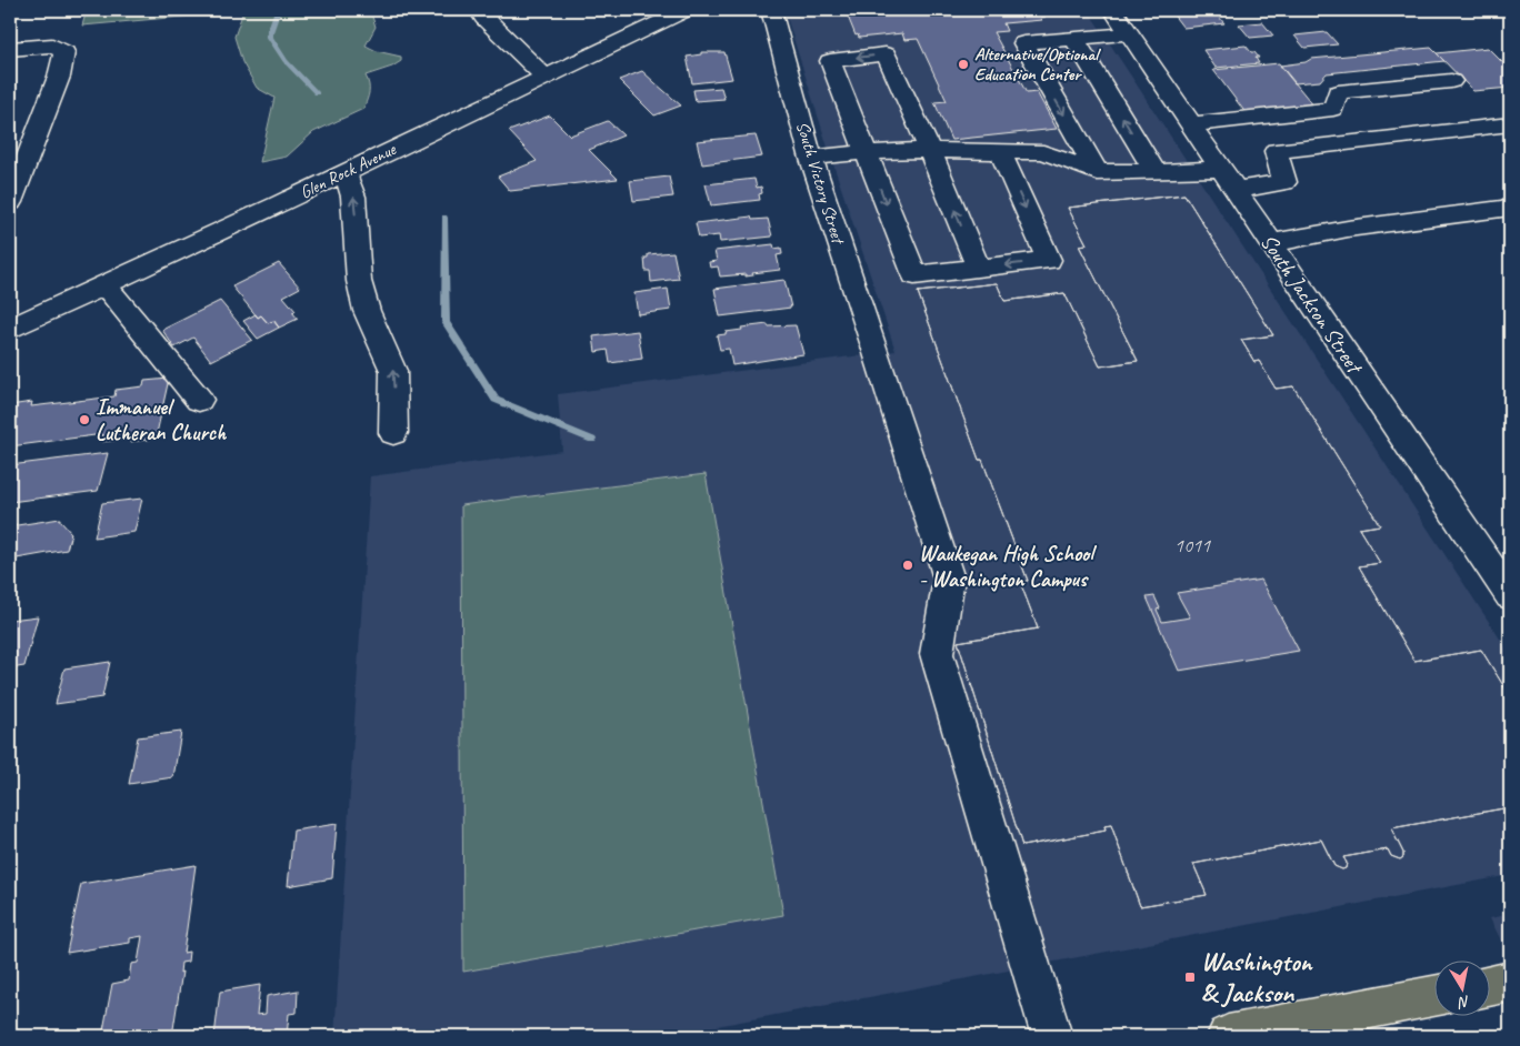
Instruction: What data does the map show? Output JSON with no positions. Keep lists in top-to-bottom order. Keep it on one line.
{"streets":{"street":["Glen Rock Avenue","South Victory Street","South Jackson Street"]},"places":{"other":["Alternative/Optional Education Center","Immanuel Lutheran Church","Waukegan High School - Washington Campus"],"transit":["Washington & Jackson"]},"house_numbers":["1011"],"north":"bottom"}
